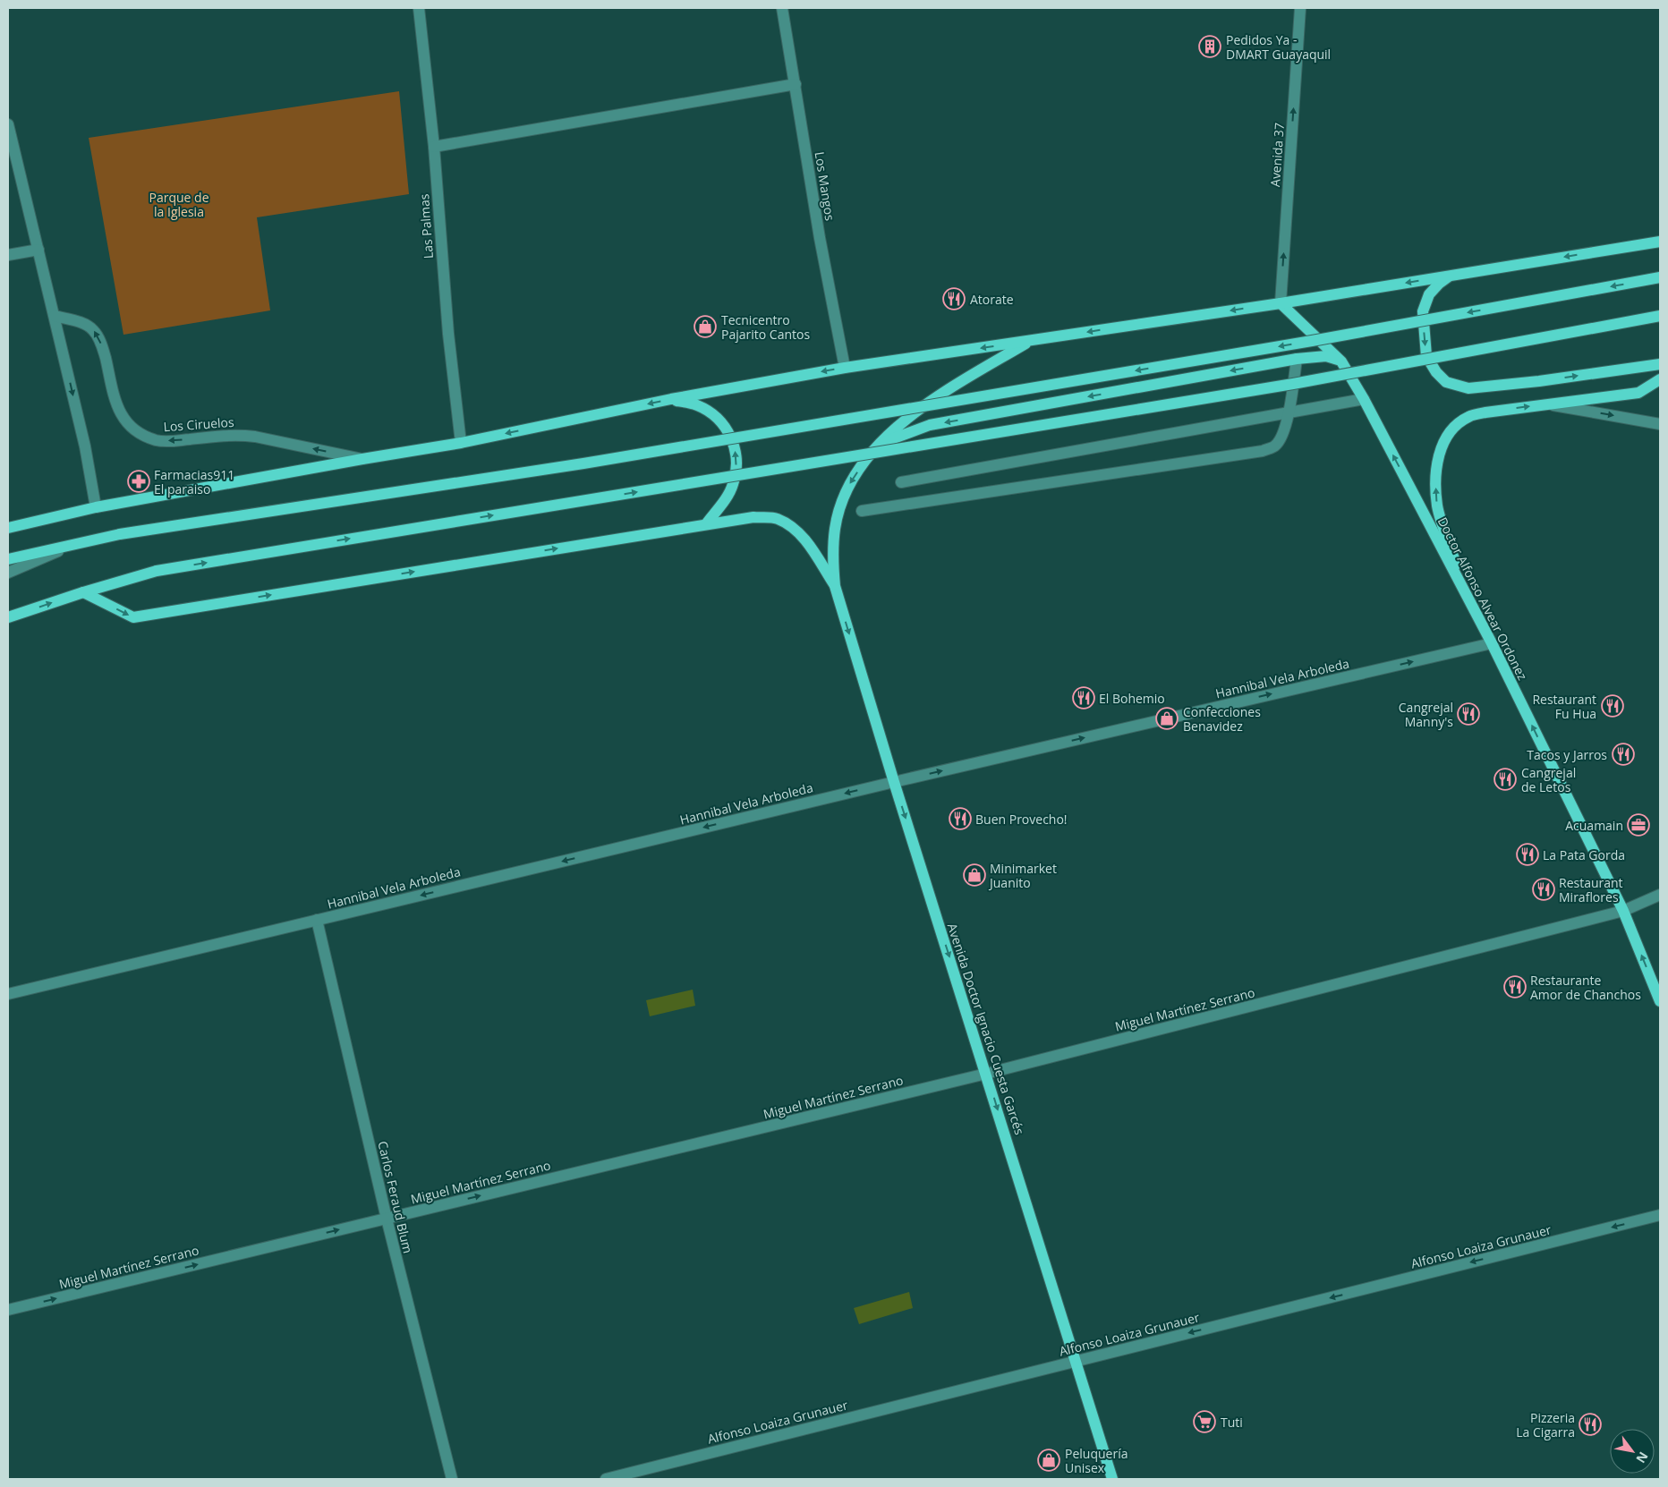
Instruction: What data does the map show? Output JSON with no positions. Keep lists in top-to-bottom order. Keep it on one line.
{"streets":{"main road":["Doctor Alfonso Alvear Ordonez","Avenida Doctor Ignacio Cuesta Garcés"],"street":["Avenida 37","Los Mangos","Las Palmas","Los Ciruelos","Hannibal Vela Arboleda","Miguel Martínez Serrano","Carlos Feraud Blum","Alfonso Loaiza Grunauer"]},"crossings":[["Avenida 37","Doctor Alfonso Alvear Ordonez"],["Doctor Alfonso Alvear Ordonez","Hannibal Vela Arboleda"],["Doctor Alfonso Alvear Ordonez","Miguel Martínez Serrano"],["Hannibal Vela Arboleda","Avenida Doctor Ignacio Cuesta Garcés"],["Hannibal Vela Arboleda","Carlos Feraud Blum"],["Miguel Martínez Serrano","Avenida Doctor Ignacio Cuesta Garcés"],["Miguel Martínez Serrano","Carlos Feraud Blum"],["Avenida Doctor Ignacio Cuesta Garcés","Alfonso Loaiza Grunauer"]],"one_way":["Avenida 37","Los Ciruelos","Doctor Alfonso Alvear Ordonez","Miguel Martínez Serrano","Avenida Doctor Ignacio Cuesta Garcés","Alfonso Loaiza Grunauer"],"parks":["Parque de la Iglesia"],"places":{"building":["Pedidos Ya - DMART Guayaquil"],"restaurant":["Atorate","El Bohemio","Restaurant Fu Hua","Cangrejal Manny's","Tacos y Jarros","Cangrejal de Letos","Buen Provecho!","La Pata Gorda","Restaurant Miraflores","Restaurante Amor de Chanchos","Pizzeria La Cigarra"],"shop":["Tecnicentro Pajarito Cantos","Confecciones Benavidez","Minimarket Juanito","Peluquería Unisex"],"pharmacy":["Farmacias911 El paraiso"],"office":["Acuamain"],"supermarket":["Tuti"]},"north":"bottom right"}
